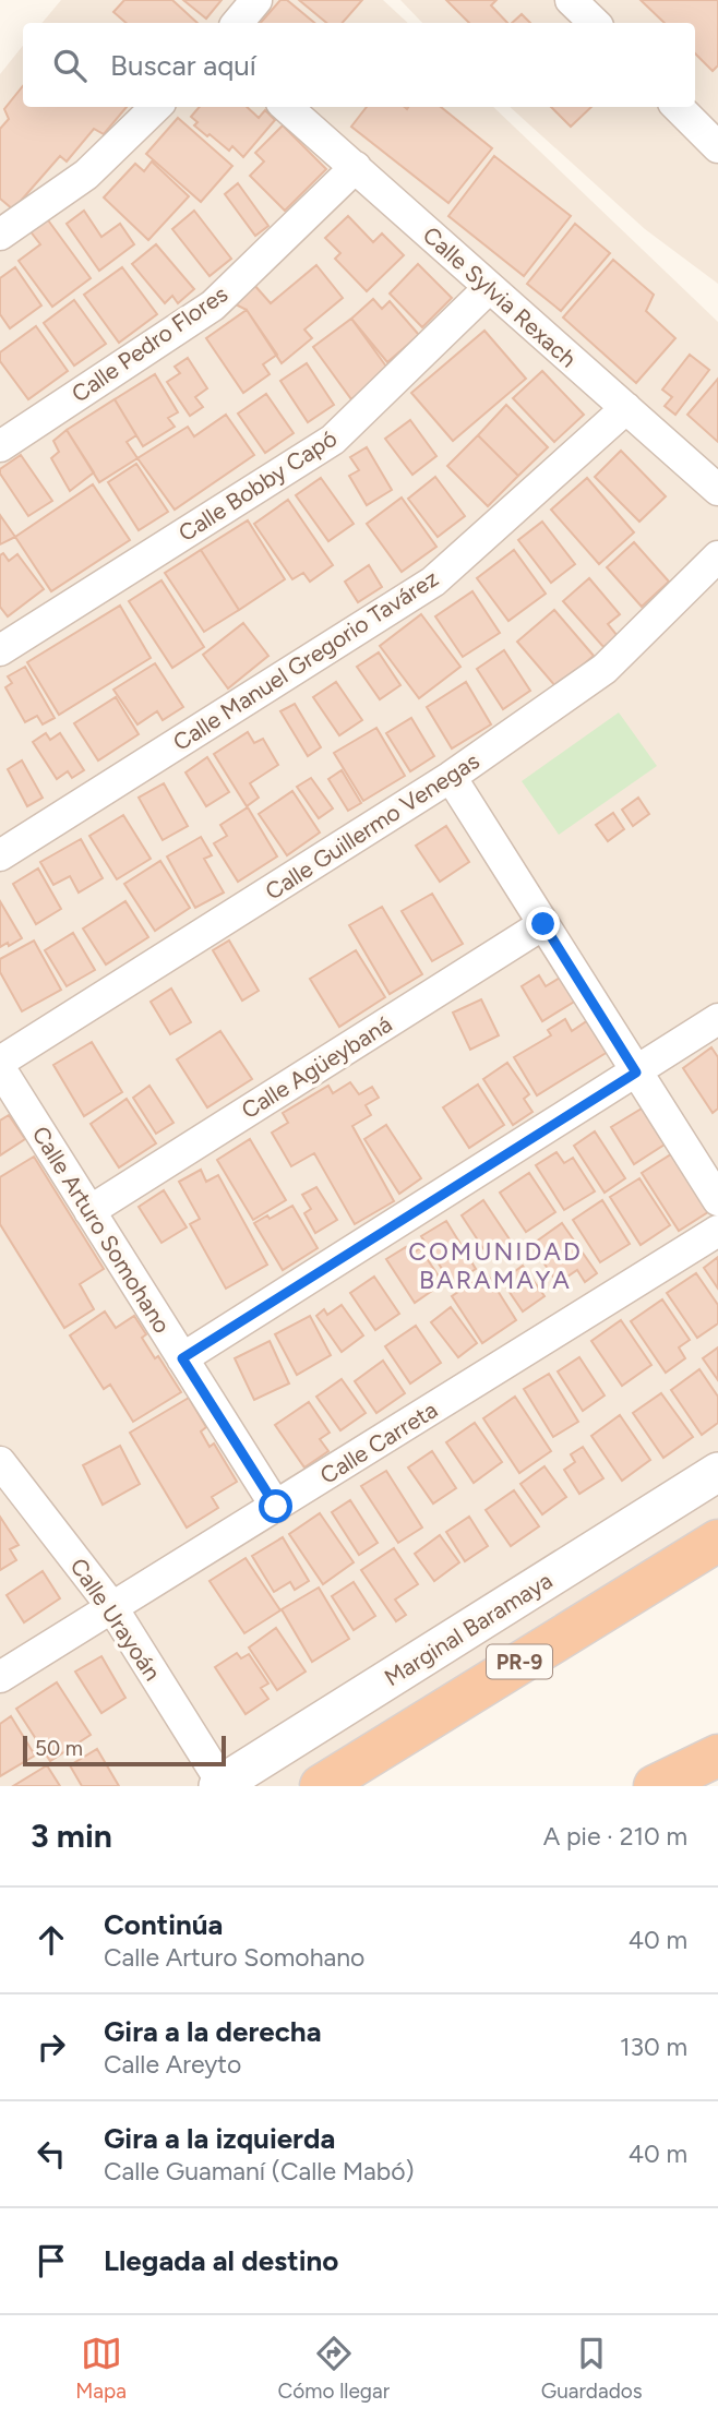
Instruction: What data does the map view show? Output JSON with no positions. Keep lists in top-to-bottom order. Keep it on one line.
{"streets":{"highway":["PR-9"],"street":["Calle Sylvia Rexach","Calle Pedro Flores","Calle Bobby Capó","Calle Manuel Gregorio Tavárez","Calle Guillermo Venegas","Calle Agüeybaná","Calle Arturo Somohano","Calle Carreta","Calle Urayoán","Marginal Baramaya"]},"crossings":[["Calle Sylvia Rexach","Calle Pedro Flores"],["Calle Sylvia Rexach","Calle Bobby Capó"],["Calle Sylvia Rexach","Calle Manuel Gregorio Tavárez"],["Calle Agüeybaná","Calle Arturo Somohano"],["Calle Arturo Somohano","Calle Carreta"],["Calle Carreta","Calle Urayoán"],["Calle Urayoán","Marginal Baramaya"]],"districts":["COMUNIDAD BARAMAYA"],"scale_bar":"50 m","page":{"search":"Buscar aquí","scale":"50 m","heading":["3 min","A pie · 210 m"],"list":[["Continúa","Calle Arturo Somohano","40 m"],["Gira a la derecha","Calle Areyto","130 m"],["Gira a la izquierda","Calle Guamaní (Calle Mabó)","40 m"],"Llegada al destino"],"nav":["Mapa","Cómo llegar","Guardados"]}}
